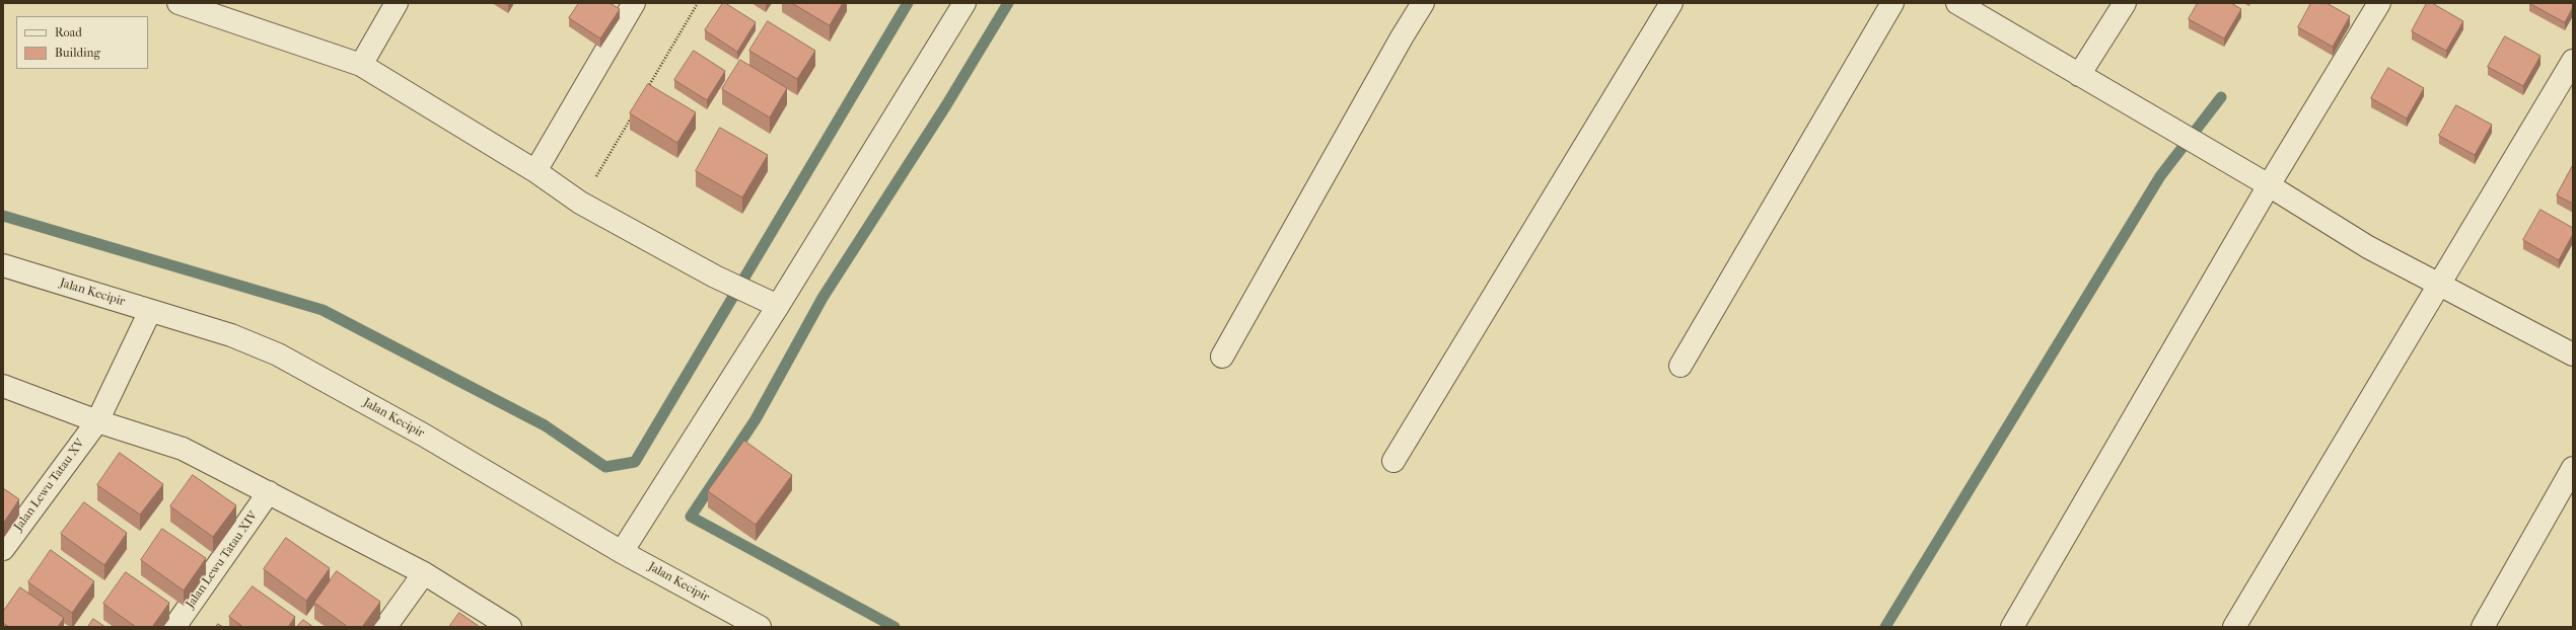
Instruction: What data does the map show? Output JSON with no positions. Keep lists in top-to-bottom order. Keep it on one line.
{"streets":{"street":["Jalan Kecipir","Jalan Lewu Tatau XV","Jalan Lewu Tatau XIV"]},"crossings":[["Jalan Kecipir","Jalan Lewu Tatau XV"]],"legend":["Road","Building"]}
